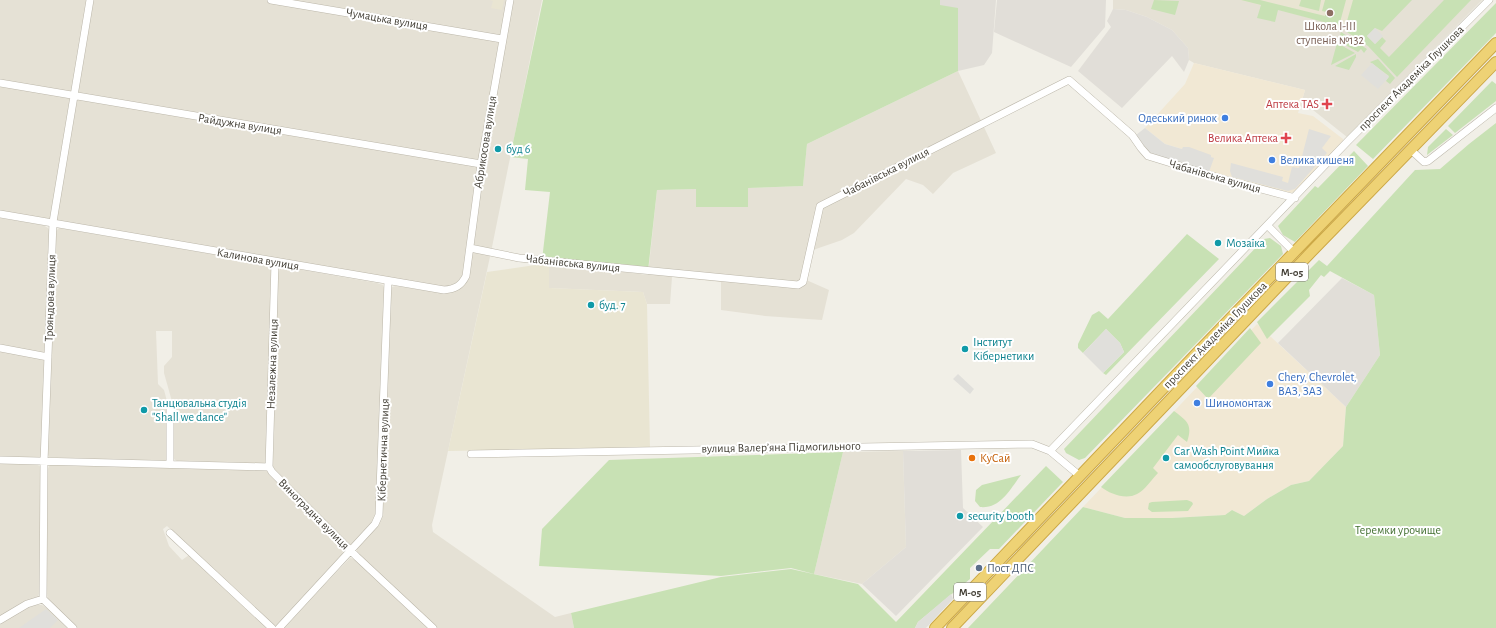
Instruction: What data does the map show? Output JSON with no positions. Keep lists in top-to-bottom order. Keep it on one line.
{"streets":{"highway":["проспект Академіка Глушкова","М-05"],"street":["Чумацька вулиця","Райдужна вулиця","Абрикосова вулиця","Чабанівська вулиця","Калинова вулиця","Трояндова вулиця","Незалежна вулиця","вулиця Валерʼяна Підмогильного","Кібернетична вулиця","Виноградна вулиця"]},"crossings":[["Чумацька вулиця","Абрикосова вулиця"],["проспект Академіка Глушкова","Чабанівська вулиця"],["проспект Академіка Глушкова","вулиця Валерʼяна Підмогильного"],["Райдужна вулиця","Абрикосова вулиця"],["Райдужна вулиця","Трояндова вулиця"],["Абрикосова вулиця","Чабанівська вулиця"],["Абрикосова вулиця","Калинова вулиця"],["Калинова вулиця","Трояндова вулиця"],["Калинова вулиця","Незалежна вулиця"],["Калинова вулиця","Кібернетична вулиця"],["Трояндова вулиця","Виноградна вулиця"],["Незалежна вулиця","Виноградна вулиця"],["Кібернетична вулиця","Виноградна вулиця"]],"parks":["Теремки урочище"],"places":{"other":["Школа І-ІІІ ступенів №132","Одеський ринок","буд 6","Велика кишеня","Мозаїка","буд. 7","Інститут Кібернетики","Chery, Chevrolet, ВАЗ, ЗАЗ","Шиномонтаж","Танцювальна студія \"Shall we dance\"","КуСай","Car Wash Point Мийка самообслуговування","security booth","Пост ДПС"],"health":["Аптека TAS","Велика Аптека"]}}
